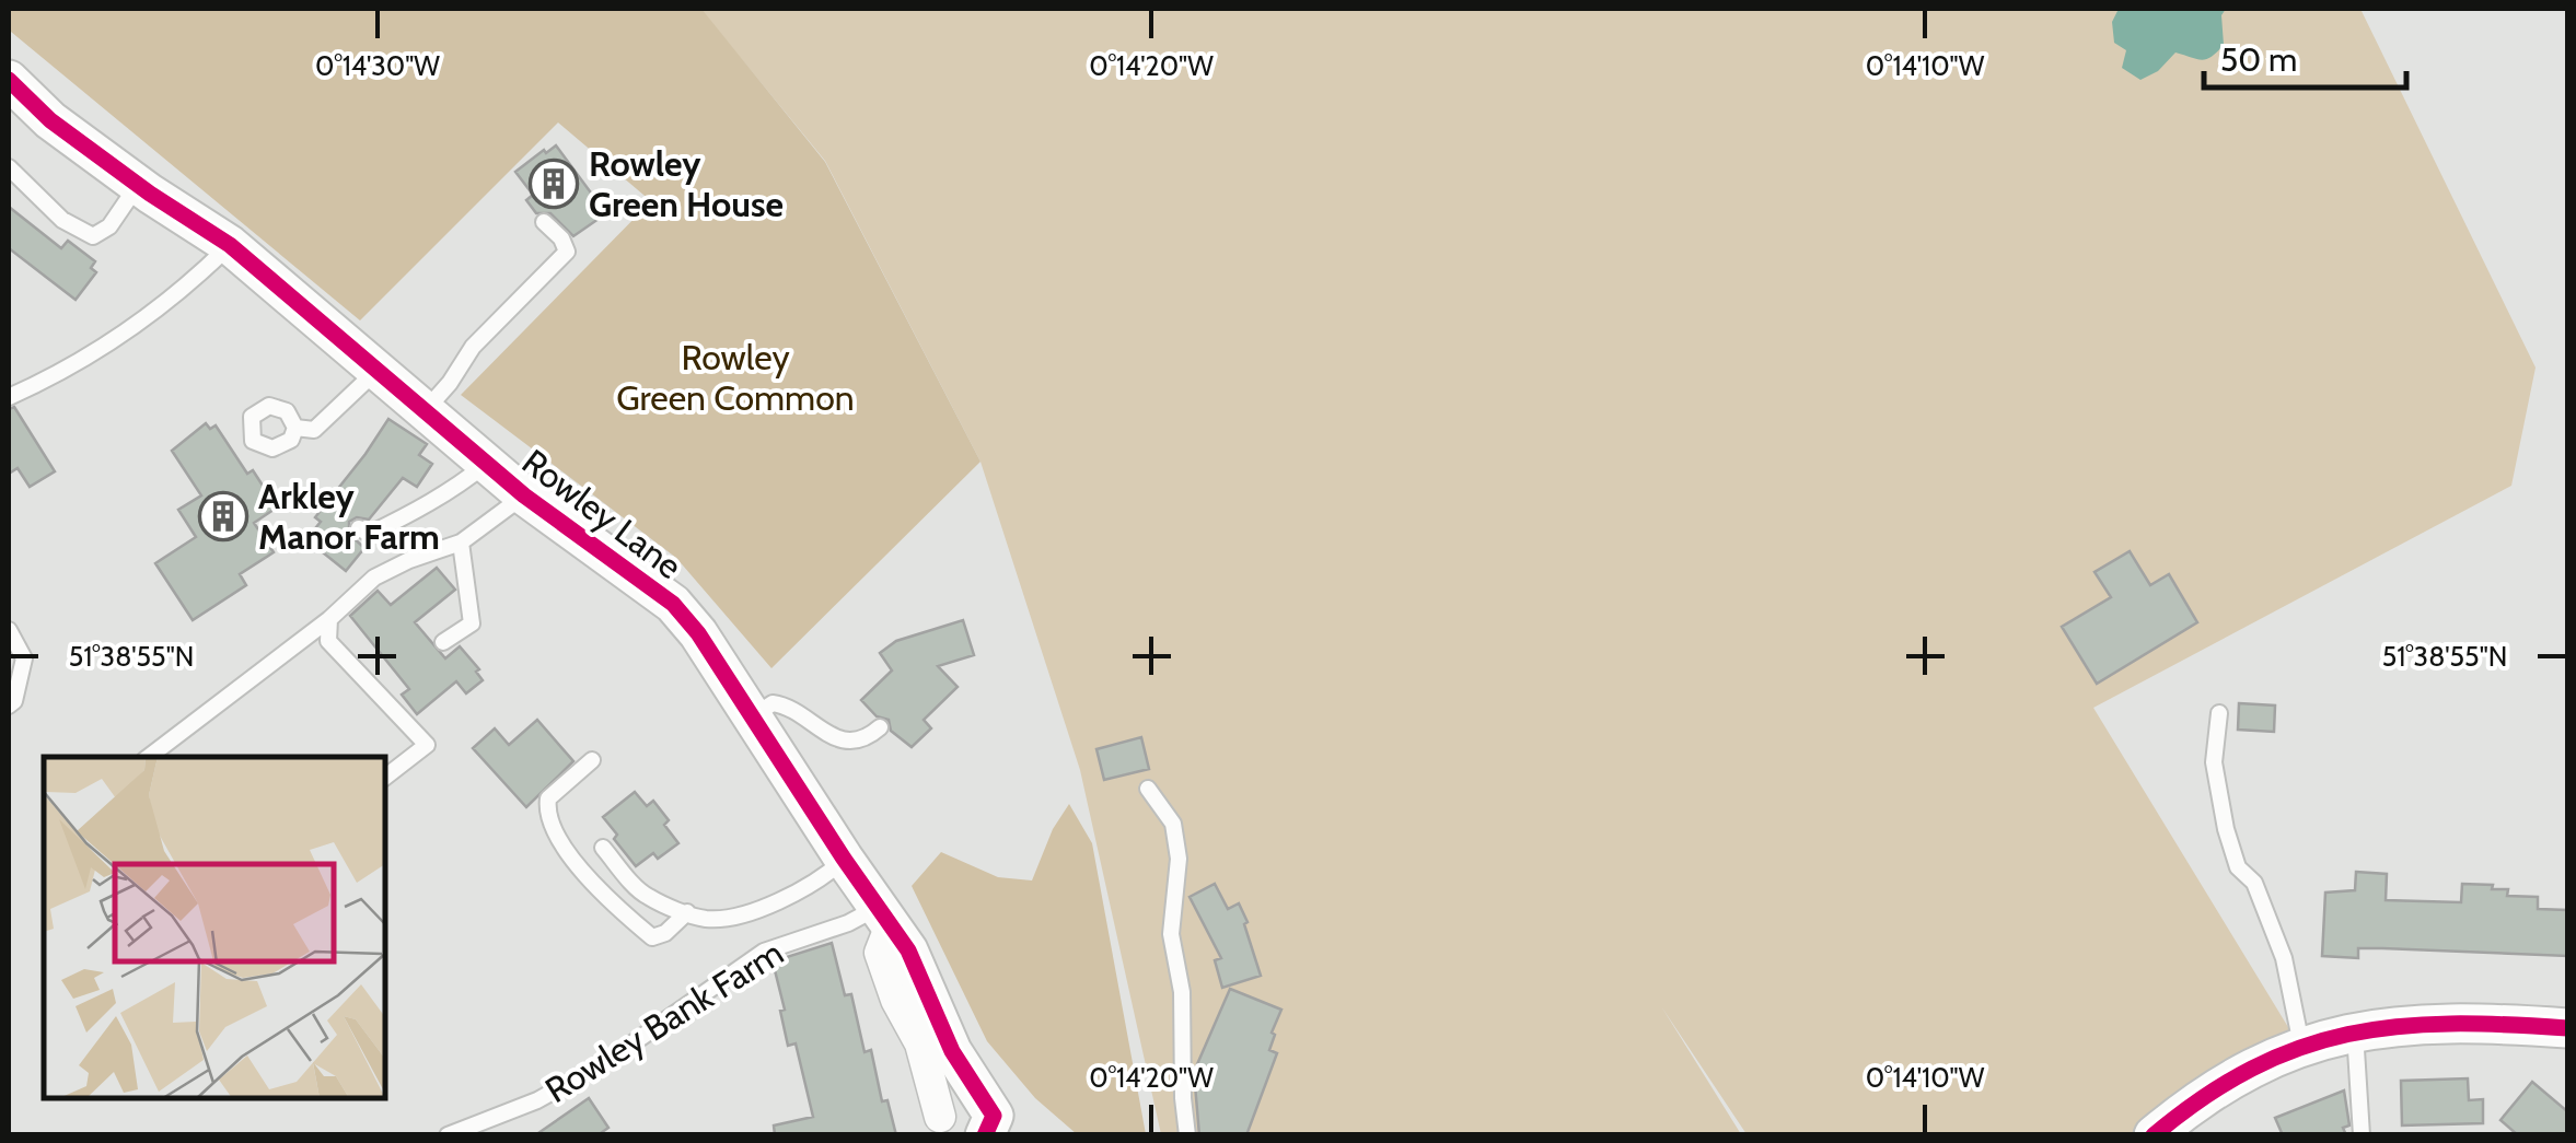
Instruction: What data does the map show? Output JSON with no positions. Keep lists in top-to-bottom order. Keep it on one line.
{"streets":{"street":["Rowley Lane"],"lane":["Rowley Bank Farm"]},"crossings":[["Rowley Lane","Rowley Bank Farm"]],"parks":["Rowley Green Common"],"places":{"building":["Rowley Green House","Arkley Manor Farm"]},"scale_bar":"50 m","coordinates":["0°14'30\"W","0°14'20\"W","0°14'10\"W","51°38'55\"N"]}
